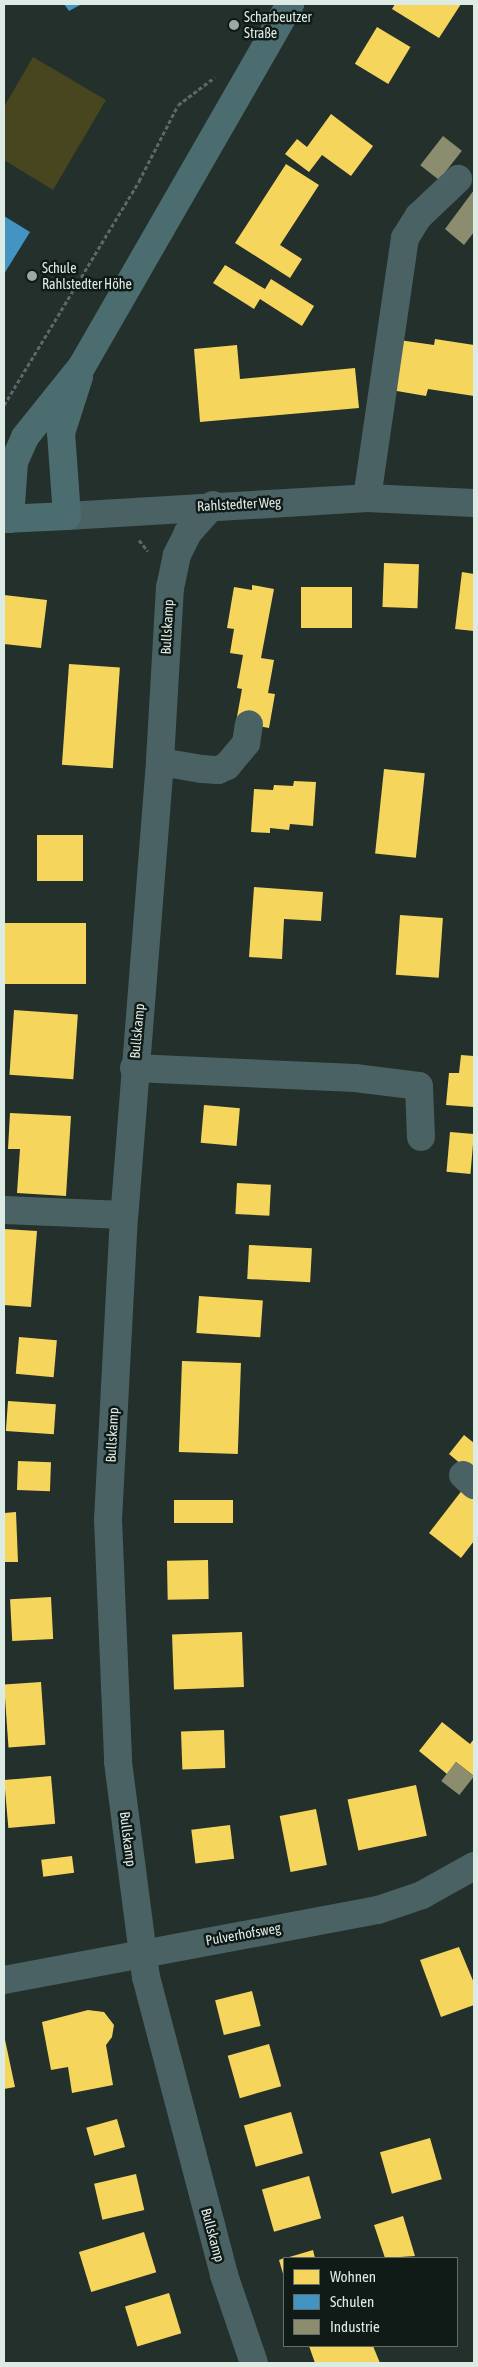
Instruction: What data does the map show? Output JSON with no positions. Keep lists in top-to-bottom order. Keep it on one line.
{"streets":{"main road":["Rahlstedter Weg"],"street":["Bullskamp","Pulverhofsweg"]},"crossings":[["Rahlstedter Weg","Bullskamp"],["Bullskamp","Pulverhofsweg"]],"places":["Scharbeutzer Straße","Schule Rahlstedter Höhe"],"legend":["Wohnen","Schulen","Industrie"]}
